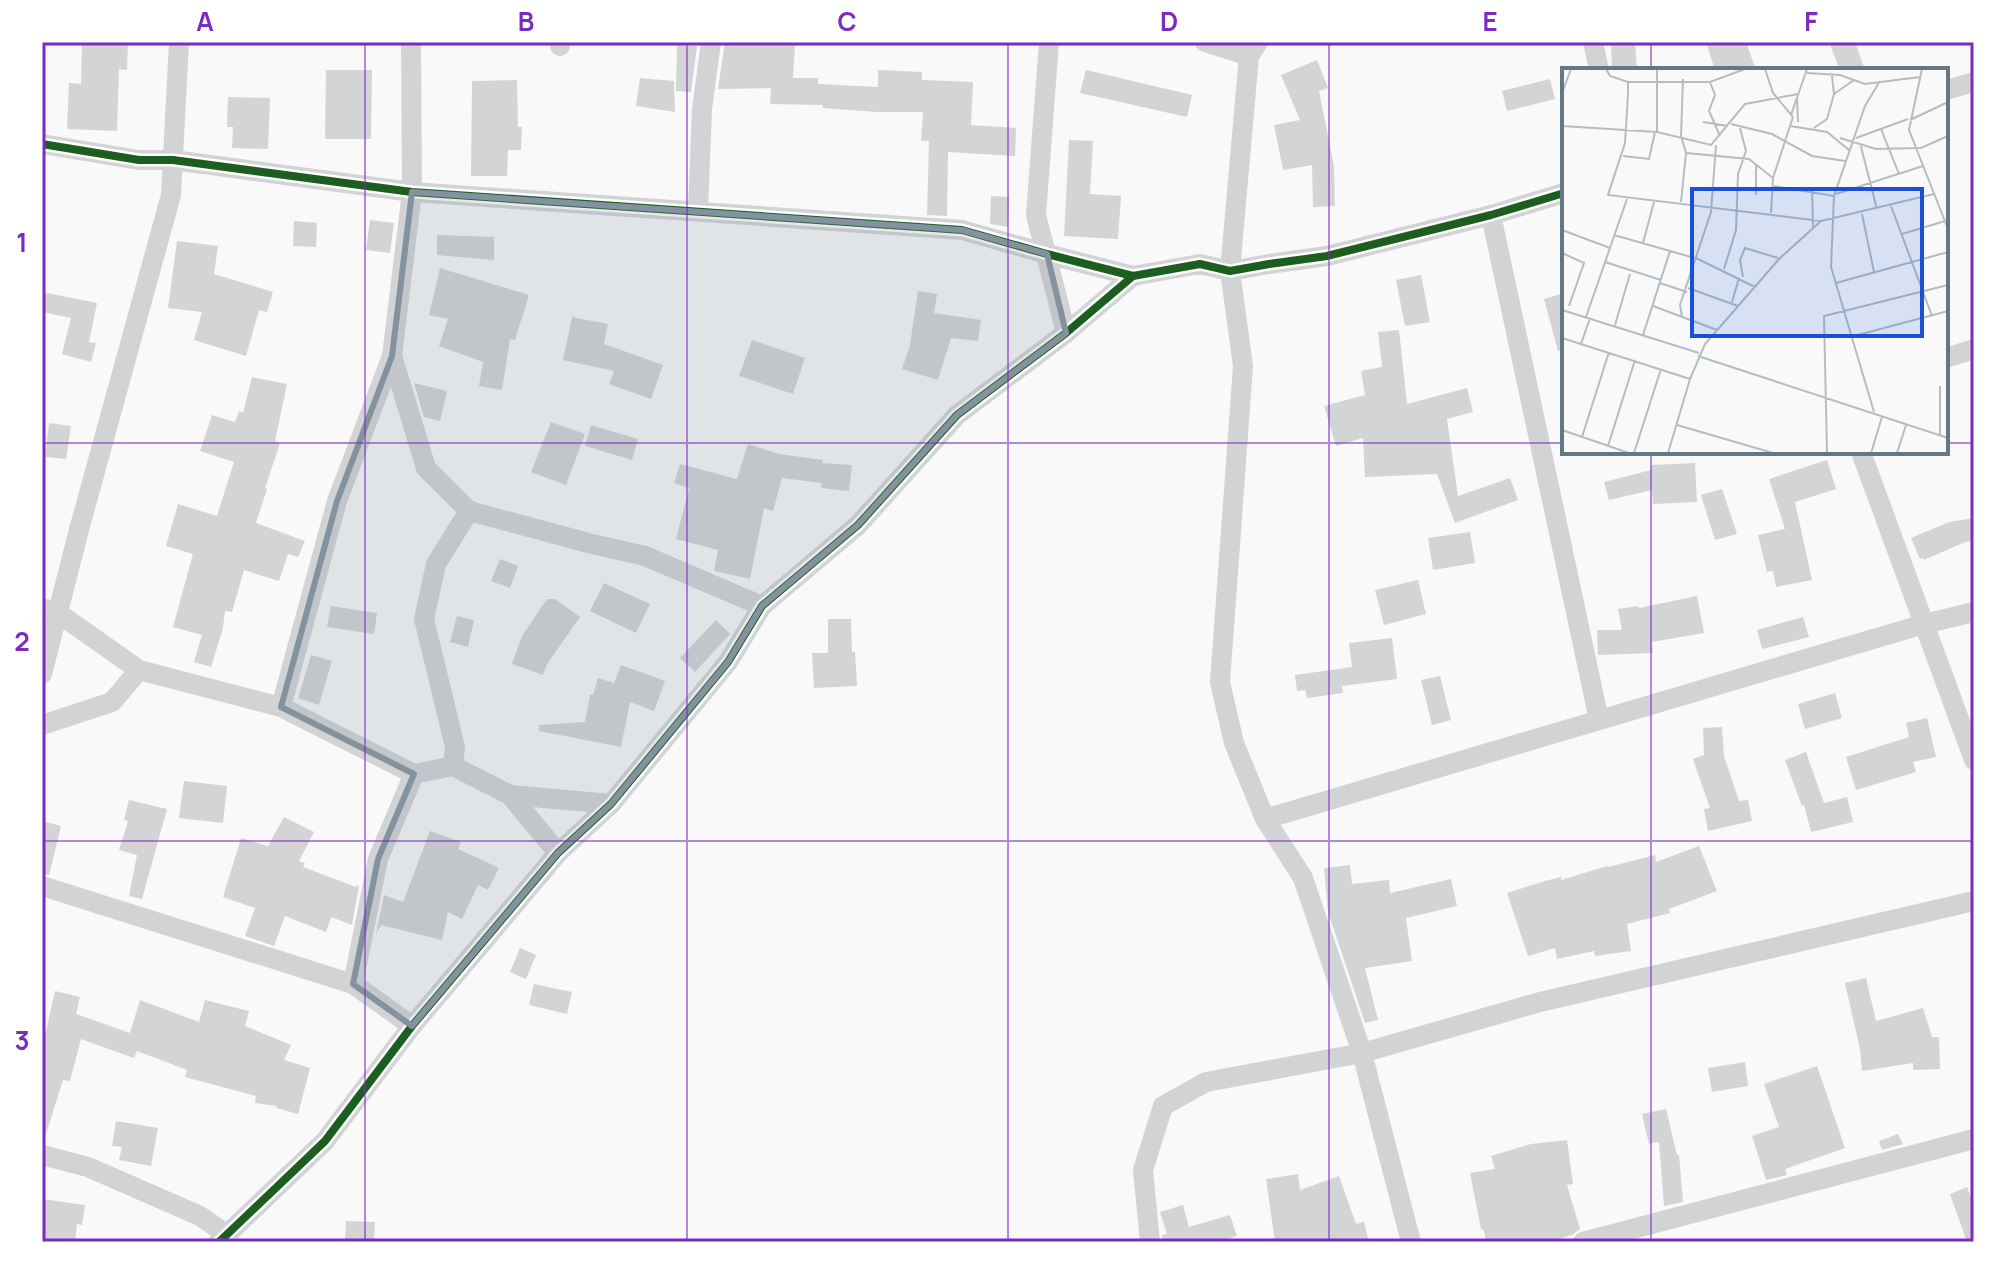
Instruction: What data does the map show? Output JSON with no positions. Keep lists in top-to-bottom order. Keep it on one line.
{"grid":{"columns":["A","B","C","D","E","F"],"rows":["1","2","3"]}}
